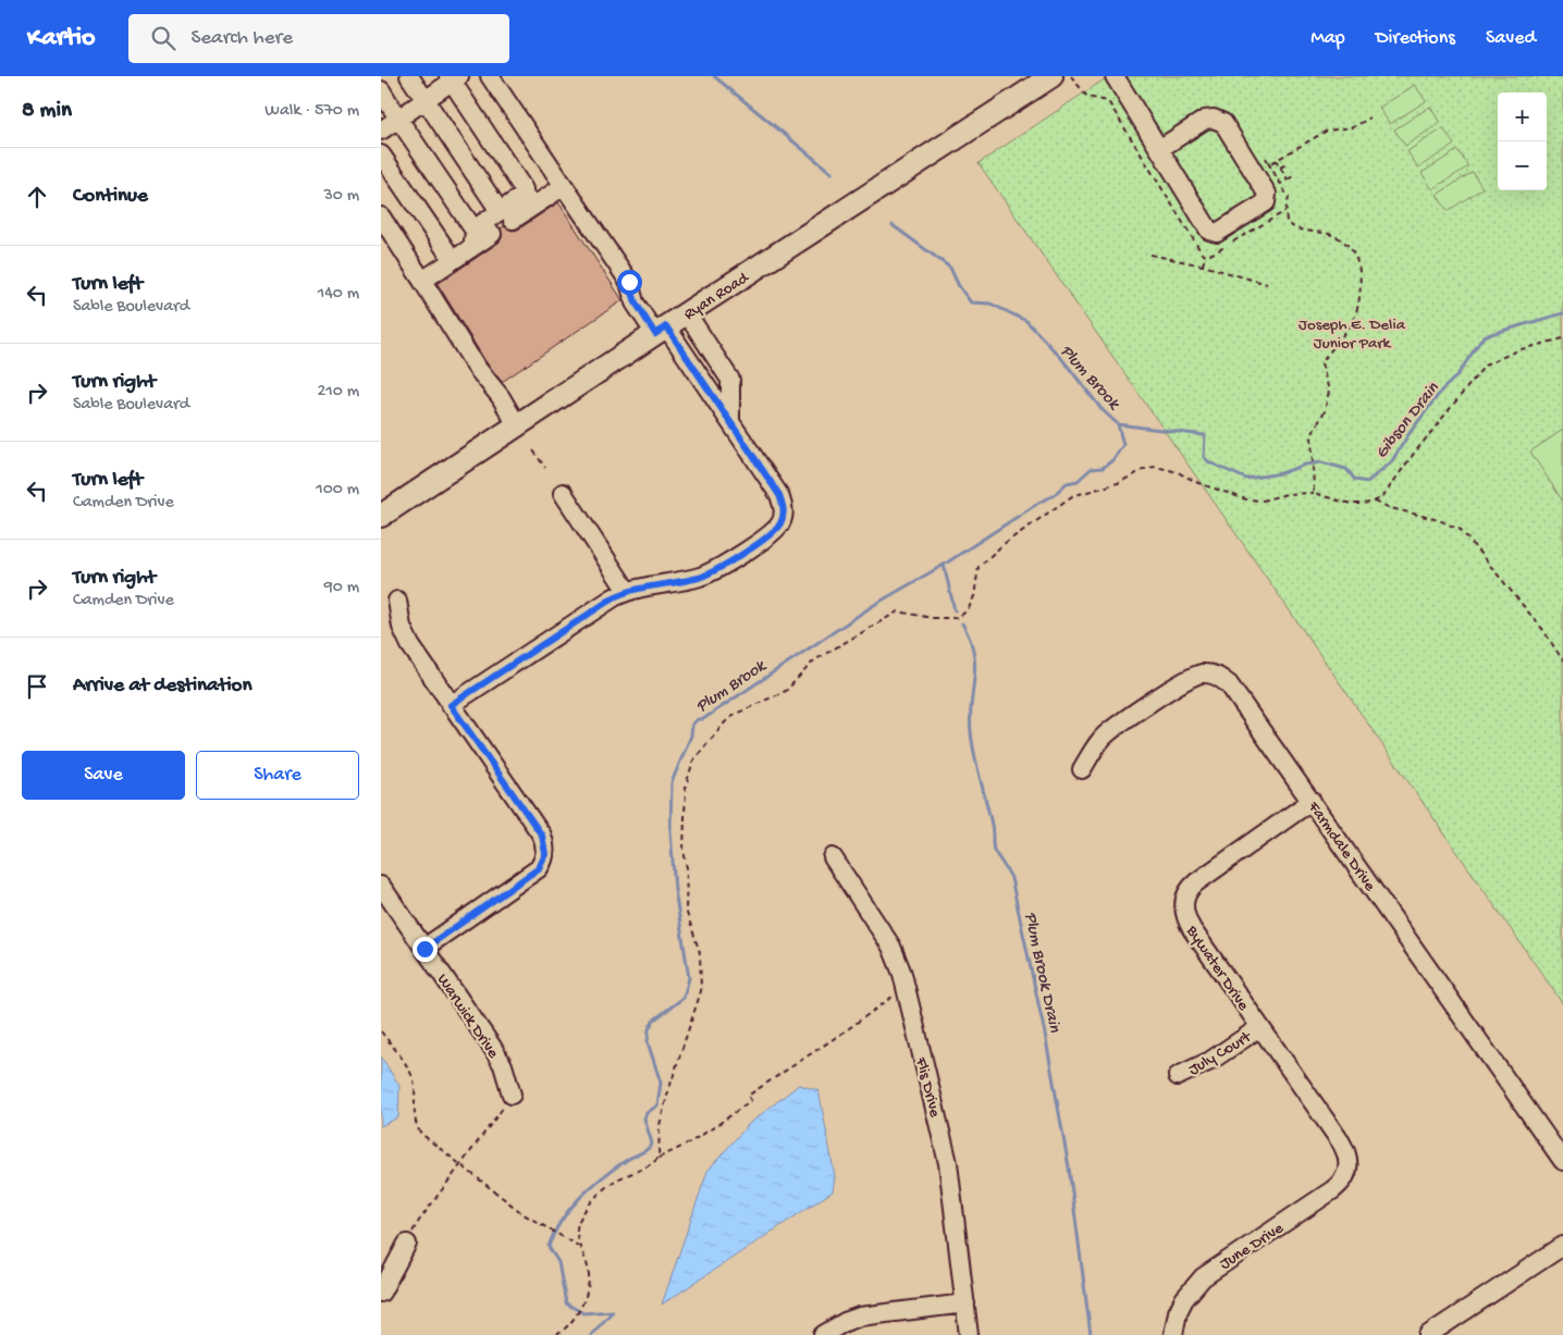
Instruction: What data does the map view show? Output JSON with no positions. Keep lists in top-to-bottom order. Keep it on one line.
{"streets":{"main road":["Ryan Road"],"street":["Farmdale Drive","Bywater Drive","Warwick Drive","July Court","Flis Drive","June Drive"]},"crossings":[["Farmdale Drive","Bywater Drive"],["Bywater Drive","July Court"],["Bywater Drive","June Drive"]],"water":["Plum Brook","Gibson Drain","Plum Brook Drain"],"parks":["Joseph E. Delia Junior Park"],"page":{"header":"Kartio","search":"Search here","nav":["Map","Directions","Saved"],"heading":["8 min","Walk · 570 m"],"map_buttons":["+","−"],"list":[["Continue","30 m"],["Turn left","Sable Boulevard","140 m"],["Turn right","Sable Boulevard","210 m"],["Turn left","Camden Drive","100 m"],["Turn right","Camden Drive","90 m"],"Arrive at destination"],"buttons":["Save","Share"]}}
